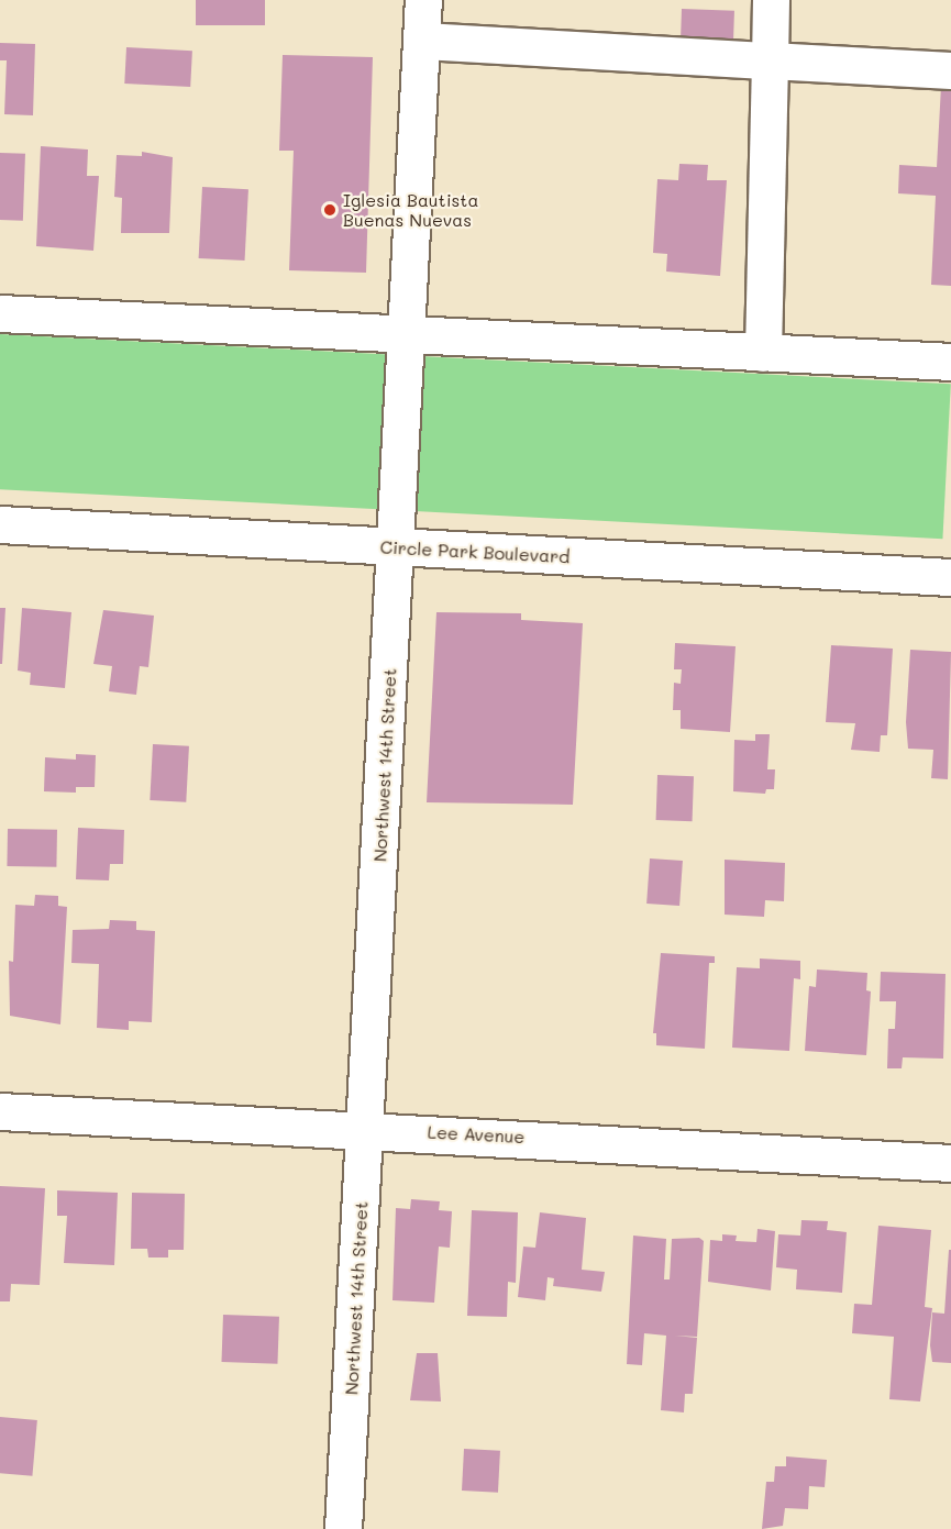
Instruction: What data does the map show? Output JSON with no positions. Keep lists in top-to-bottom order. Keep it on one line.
{"streets":{"street":["Circle Park Boulevard","Northwest 14th Street","Lee Avenue"]},"crossings":[["Circle Park Boulevard","Northwest 14th Street"],["Northwest 14th Street","Lee Avenue"]],"places":["Iglesia Bautista Buenas Nuevas"]}
